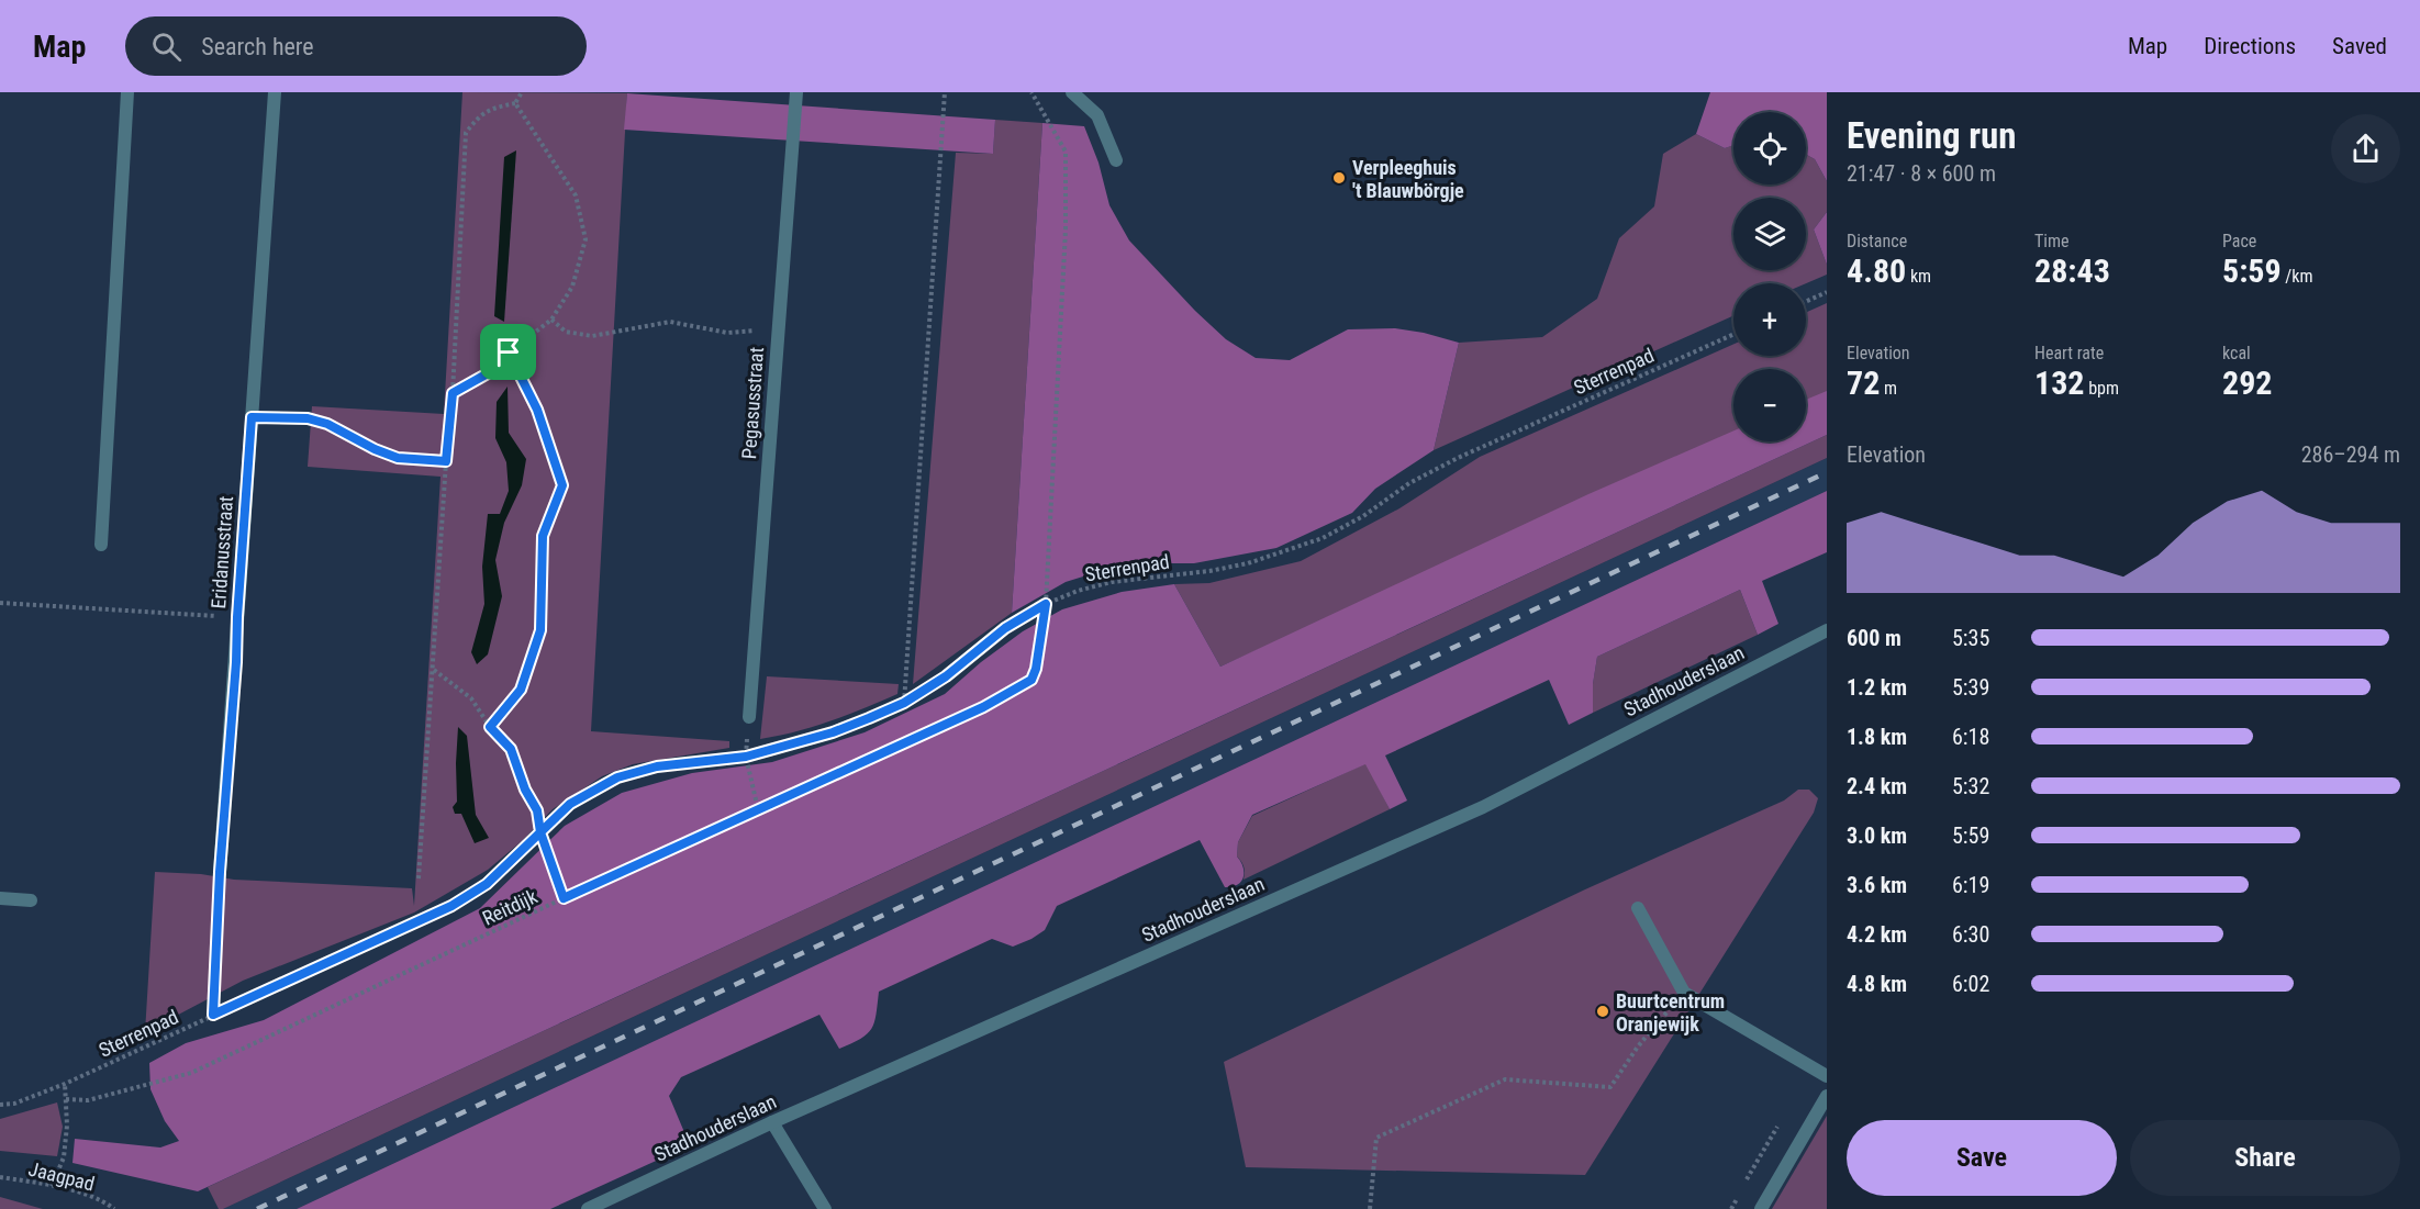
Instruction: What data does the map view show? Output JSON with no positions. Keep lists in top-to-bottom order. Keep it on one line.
{"streets":{"street":["Pegasusstraat","Eridanusstraat","Stadhouderslaan"],"path":["Sterrenpad","Reitdijk","Jaagpad"]},"crossings":[["Sterrenpad","Reitdijk"]],"places":["Verpleeghuis 't Blauwbörgje","Buurtcentrum Oranjewijk"],"page":{"header":"Map","search":"Search here","nav":["Map","Directions","Saved"],"heading":["Evening run","21:47 · 8 × 600 m"],"map_buttons":["+","−"],"stats":[["Distance","4.80 km"],["Time","28:43"],["Pace","5:59 /km"],["Elevation","72 m"],["Heart rate","132 bpm"],["kcal","292"]],"chart":["Elevation","286–294 m"],"list":[{"name":"600 m","note":"5:35"},{"name":"1.2 km","note":"5:39"},{"name":"1.8 km","note":"6:18"},{"name":"2.4 km","note":"5:32"},{"name":"3.0 km","note":"5:59"},{"name":"3.6 km","note":"6:19"},{"name":"4.2 km","note":"6:30"},{"name":"4.8 km","note":"6:02"}],"buttons":["Save","Share"]}}
